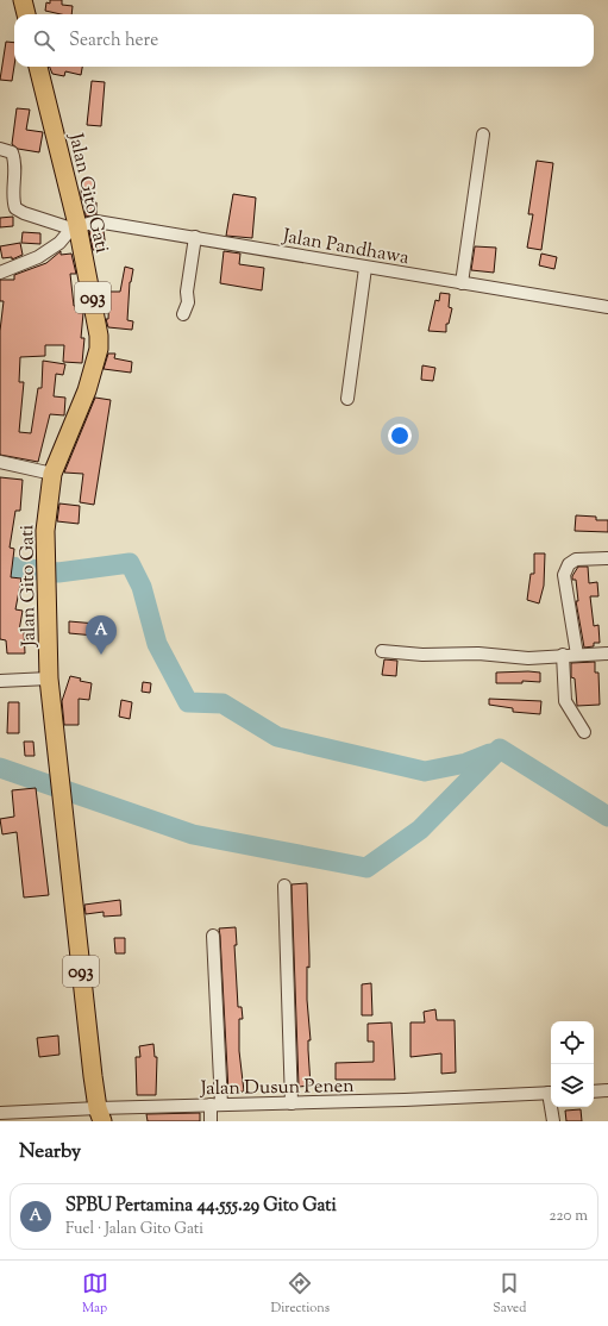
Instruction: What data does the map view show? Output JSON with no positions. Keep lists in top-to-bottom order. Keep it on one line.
{"streets":{"main road":["Jalan Gito Gati","093"],"street":["Jalan Pandhawa","Jalan Dusun Penen"]},"crossings":[["Jalan Gito Gati","Jalan Pandhawa"],["Jalan Gito Gati","Jalan Dusun Penen"]],"page":{"search":"Search here","pins":"A","heading":"Nearby","list":[{"mark":"A","name":"SPBU Pertamina 44.555.29 Gito Gati","note":"Fuel · Jalan Gito Gati","value":"220 m"}],"nav":["Map","Directions","Saved"]}}
